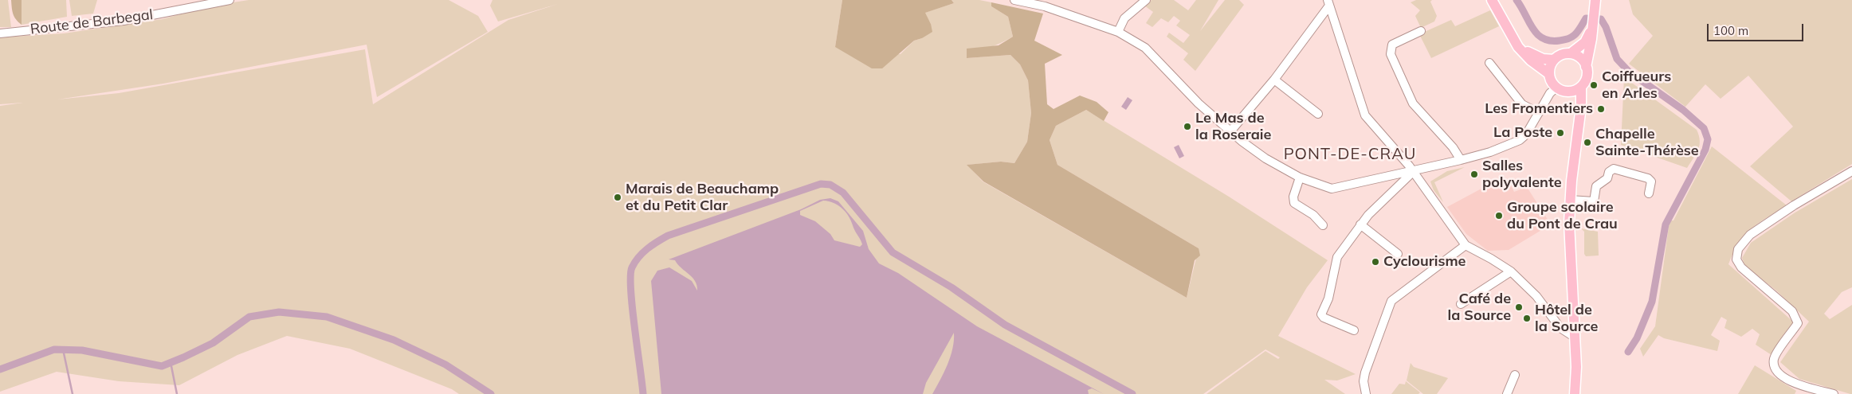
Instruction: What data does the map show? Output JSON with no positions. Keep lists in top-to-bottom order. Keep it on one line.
{"streets":{"street":["Route de Barbegal"]},"districts":["PONT-DE-CRAU"],"places":["Coiffueurs en Arles","Les Fromentiers","Le Mas de la Roseraie","La Poste","Chapelle Sainte-Thérèse","Salles polyvalente","Marais de Beauchamp et du Petit Clar","Groupe scolaire du Pont de Crau","Cyclourisme","Café de la Source","Hôtel de la Source"],"scale_bar":"100 m"}
